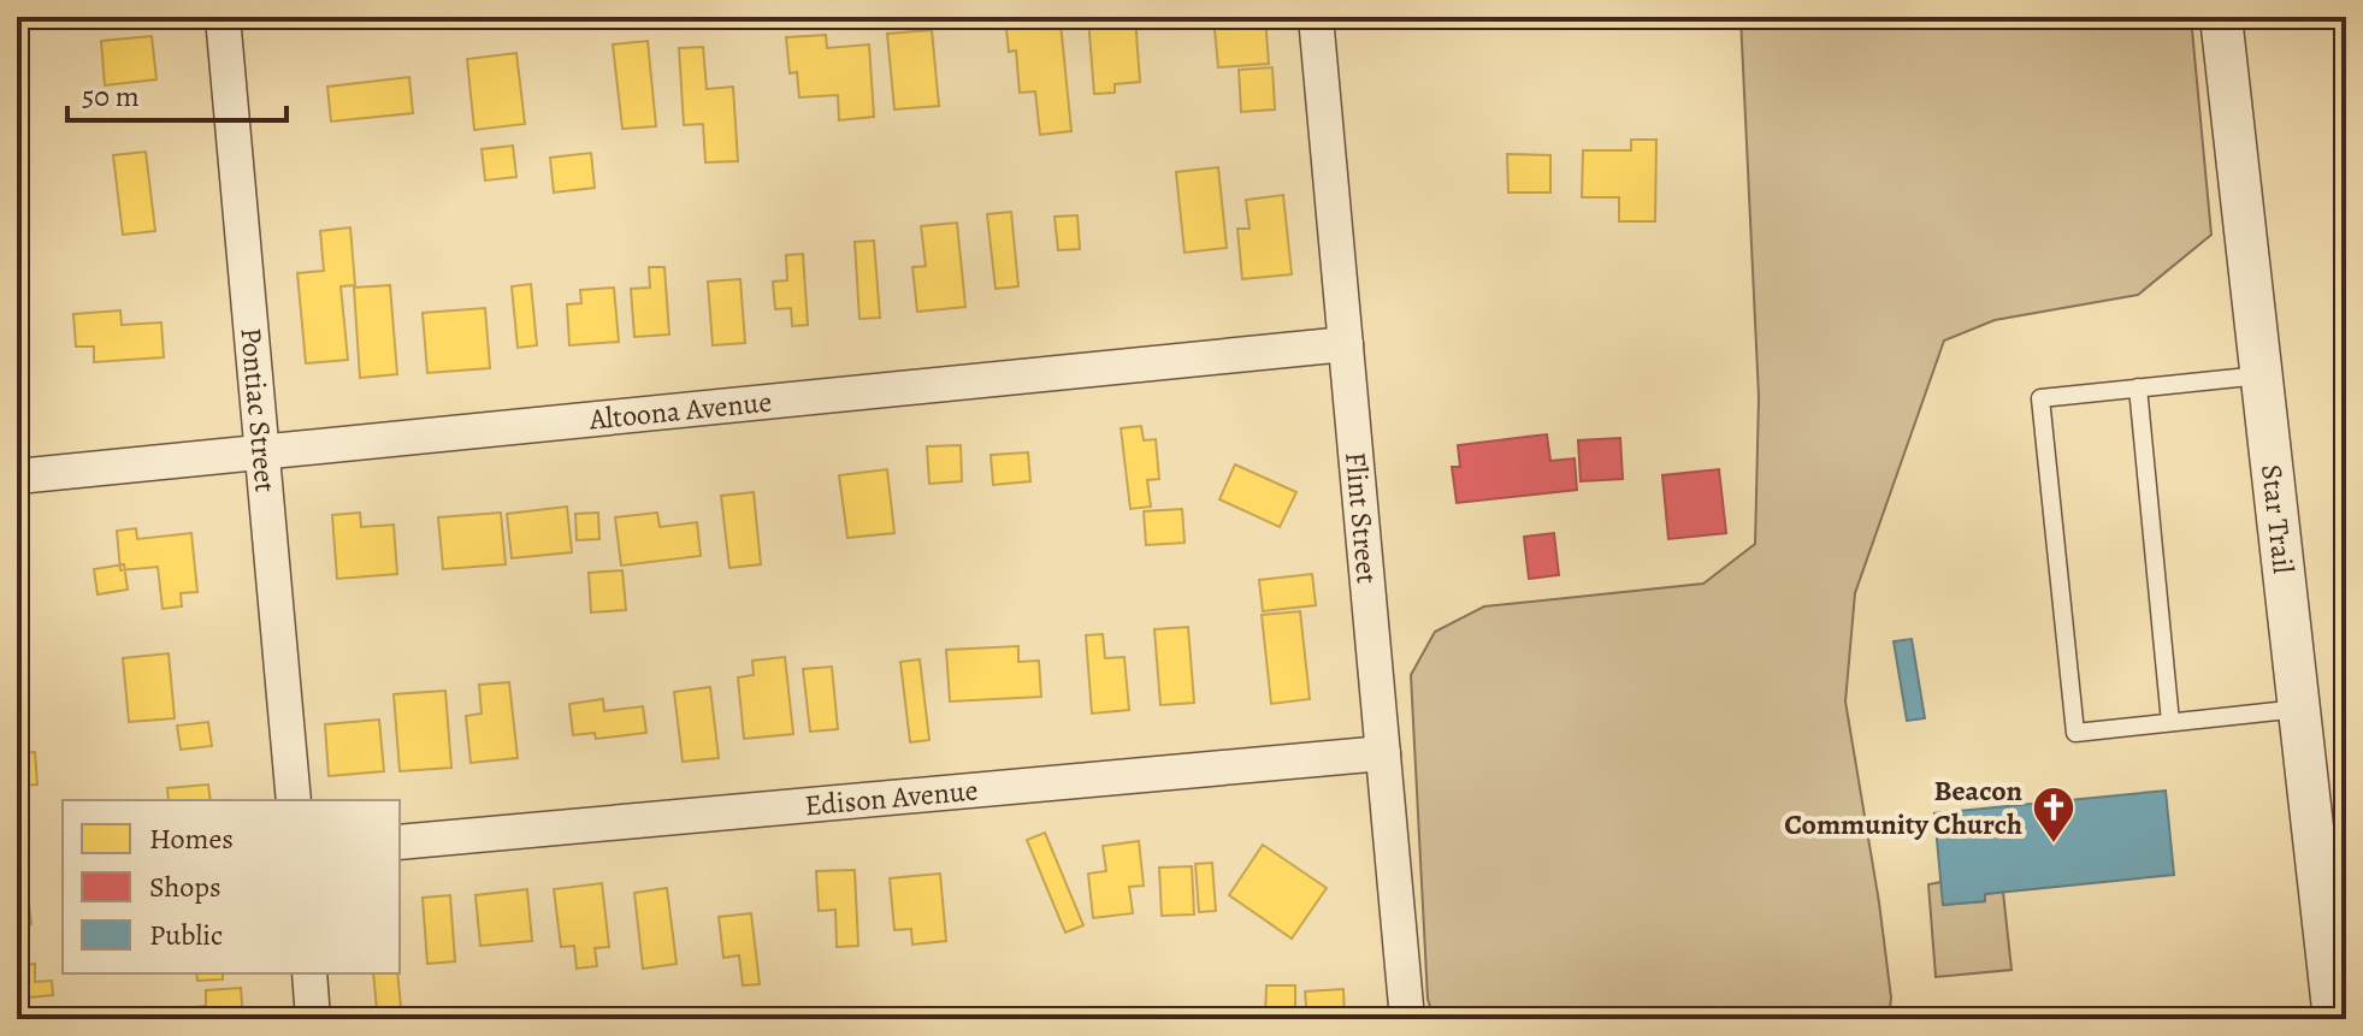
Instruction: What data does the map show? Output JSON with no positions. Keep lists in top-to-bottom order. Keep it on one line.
{"streets":{"street":["Pontiac Street","Altoona Avenue","Flint Street","Star Trail","Edison Avenue"]},"crossings":[["Pontiac Street","Altoona Avenue"],["Altoona Avenue","Flint Street"],["Flint Street","Edison Avenue"]],"places":{"church":["Beacon Community Church"]},"legend":["Homes","Shops","Public"],"scale_bar":"50 m"}
